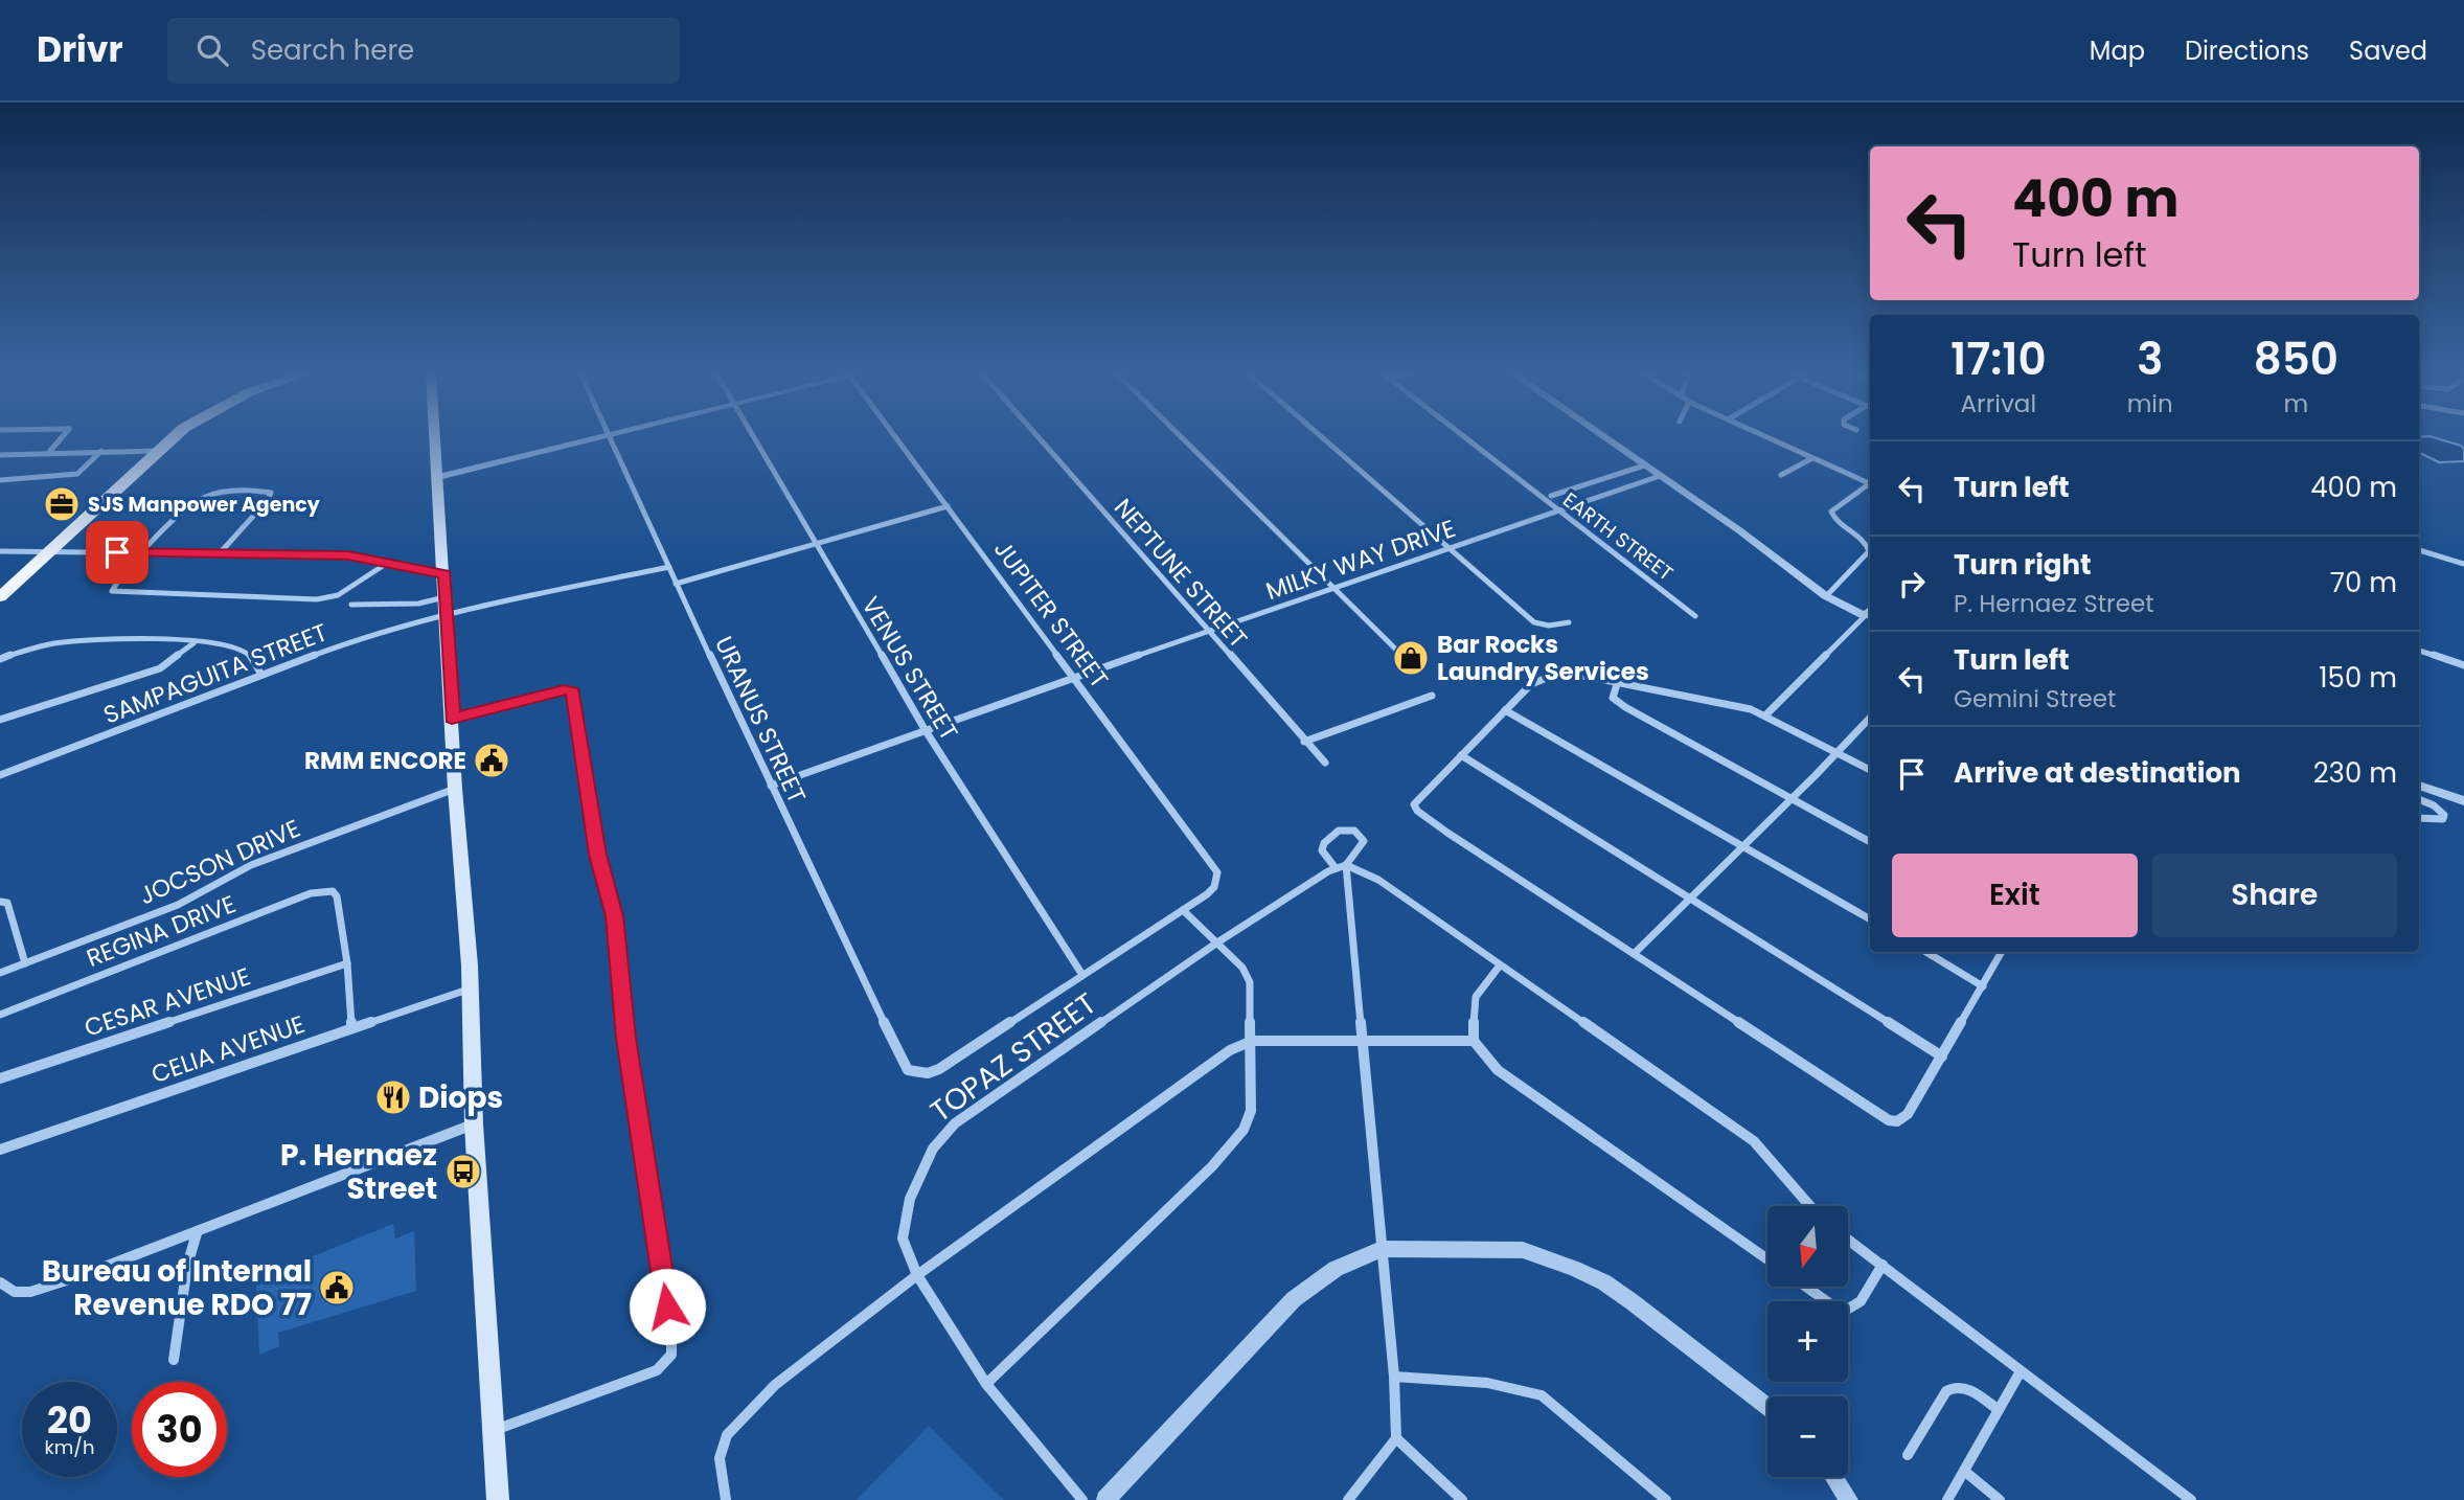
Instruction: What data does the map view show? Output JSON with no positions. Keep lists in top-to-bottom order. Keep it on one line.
{"streets":{"street":["EARTH STREET","MILKY WAY DRIVE","NEPTUNE STREET","JUPITER STREET","VENUS STREET","SAMPAGUITA STREET","URANUS STREET","JOCSON DRIVE","REGINA DRIVE","CESAR AVENUE","CELIA AVENUE","TOPAZ STREET"]},"crossings":[["EARTH STREET","MILKY WAY DRIVE"],["MILKY WAY DRIVE","NEPTUNE STREET"],["MILKY WAY DRIVE","JUPITER STREET"],["MILKY WAY DRIVE","VENUS STREET"],["MILKY WAY DRIVE","URANUS STREET"],["VENUS STREET","URANUS STREET"],["REGINA DRIVE","CESAR AVENUE"]],"places":{"office":["SJS Manpower Agency"],"shop":["Bar Rocks Laundry Services"],"public building":["RMM ENCORE","Bureau of Internal Revenue RDO 77"],"restaurant":["Diops"],"bus stop":["P. Hernaez Street"]},"north":"bottom","page":{"header":"Drivr","search":"Search here","nav":["Map","Directions","Saved"],"turn":["400 m","Turn left"],"eta":["17:10","Arrival","3","min","850","m"],"list":[{"name":"Turn left","value":"400 m"},{"name":"Turn right","note":"P. Hernaez Street","value":"70 m"},{"name":"Turn left","note":"Gemini Street","value":"150 m"},{"name":"Arrive at destination","value":"230 m"}],"buttons":["Exit","Share"],"map_buttons":["+","−"],"speed":"20 km/h","limit":"30"}}
